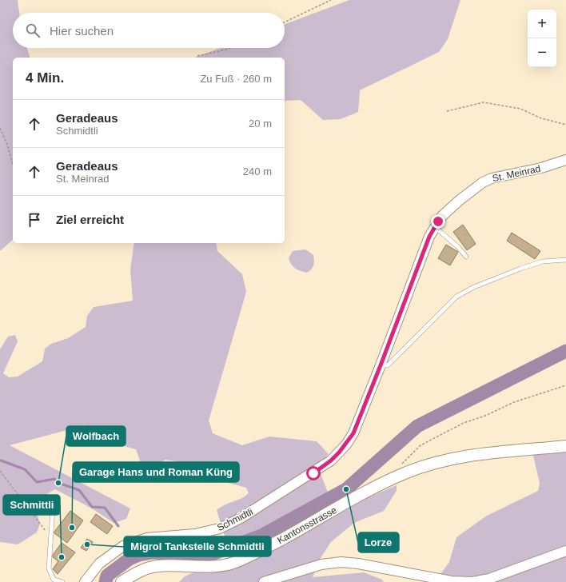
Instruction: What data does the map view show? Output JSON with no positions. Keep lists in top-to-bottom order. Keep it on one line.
{"streets":{"main road":["Kantonsstrasse"],"street":["St. Meinrad","Schmidtli"]},"crossings":[["St. Meinrad","Schmidtli"]],"places":["Wolfbach","Lorze","Garage Hans und Roman Küng","Migrol Tankstelle Schmidtli","Schmittli"],"page":{"map_buttons":["+","−"],"search":"Hier suchen","heading":["4 Min.","Zu Fuß · 260 m"],"list":[["Geradeaus","Schmidtli","20 m"],["Geradeaus","St. Meinrad","240 m"],"Ziel erreicht"]}}
